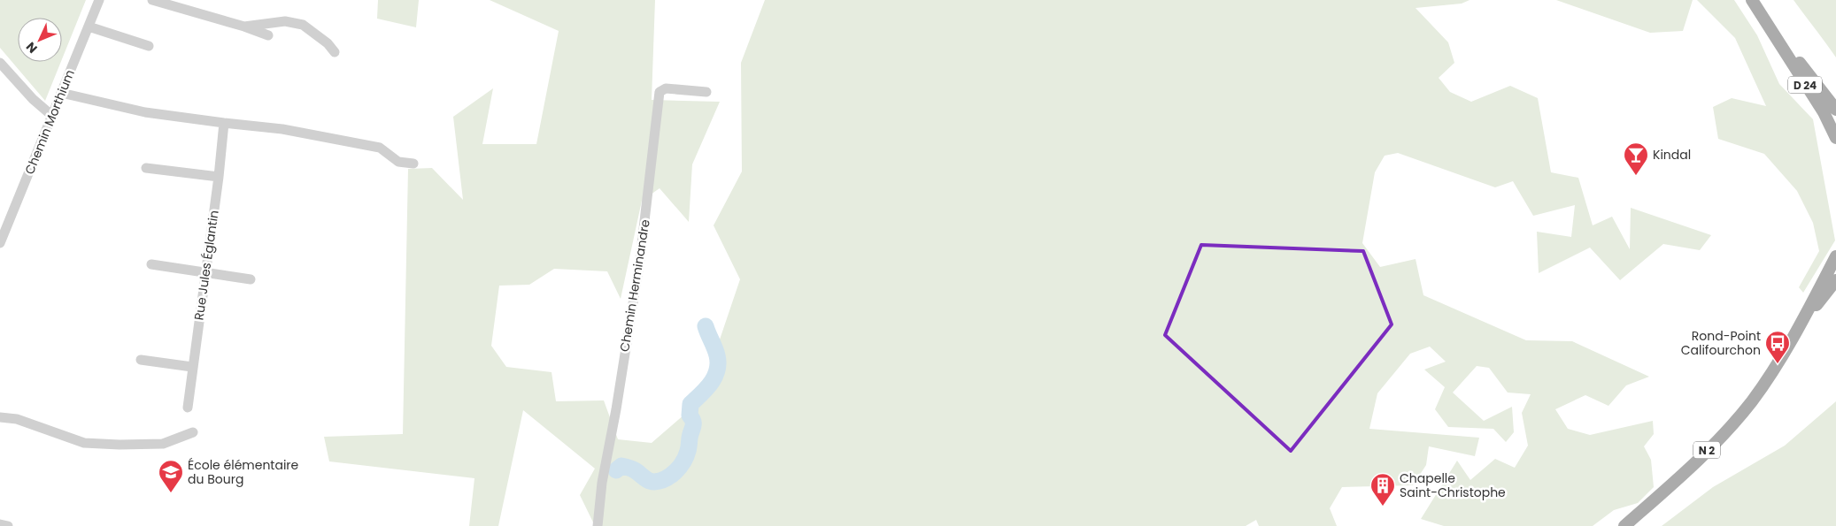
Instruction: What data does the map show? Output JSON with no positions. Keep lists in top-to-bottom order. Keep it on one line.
{"streets":{"main road":["D 24","N 2"],"street":["Chemin Morthium","Rue Jules Églantin","Chemin Herminandre"]},"places":{"bar":["Kindal"],"bus stop":["Rond-Point Califourchon"],"school or university":["École élémentaire du Bourg"],"building":["Chapelle Saint-Christophe"]},"north":"bottom left"}
